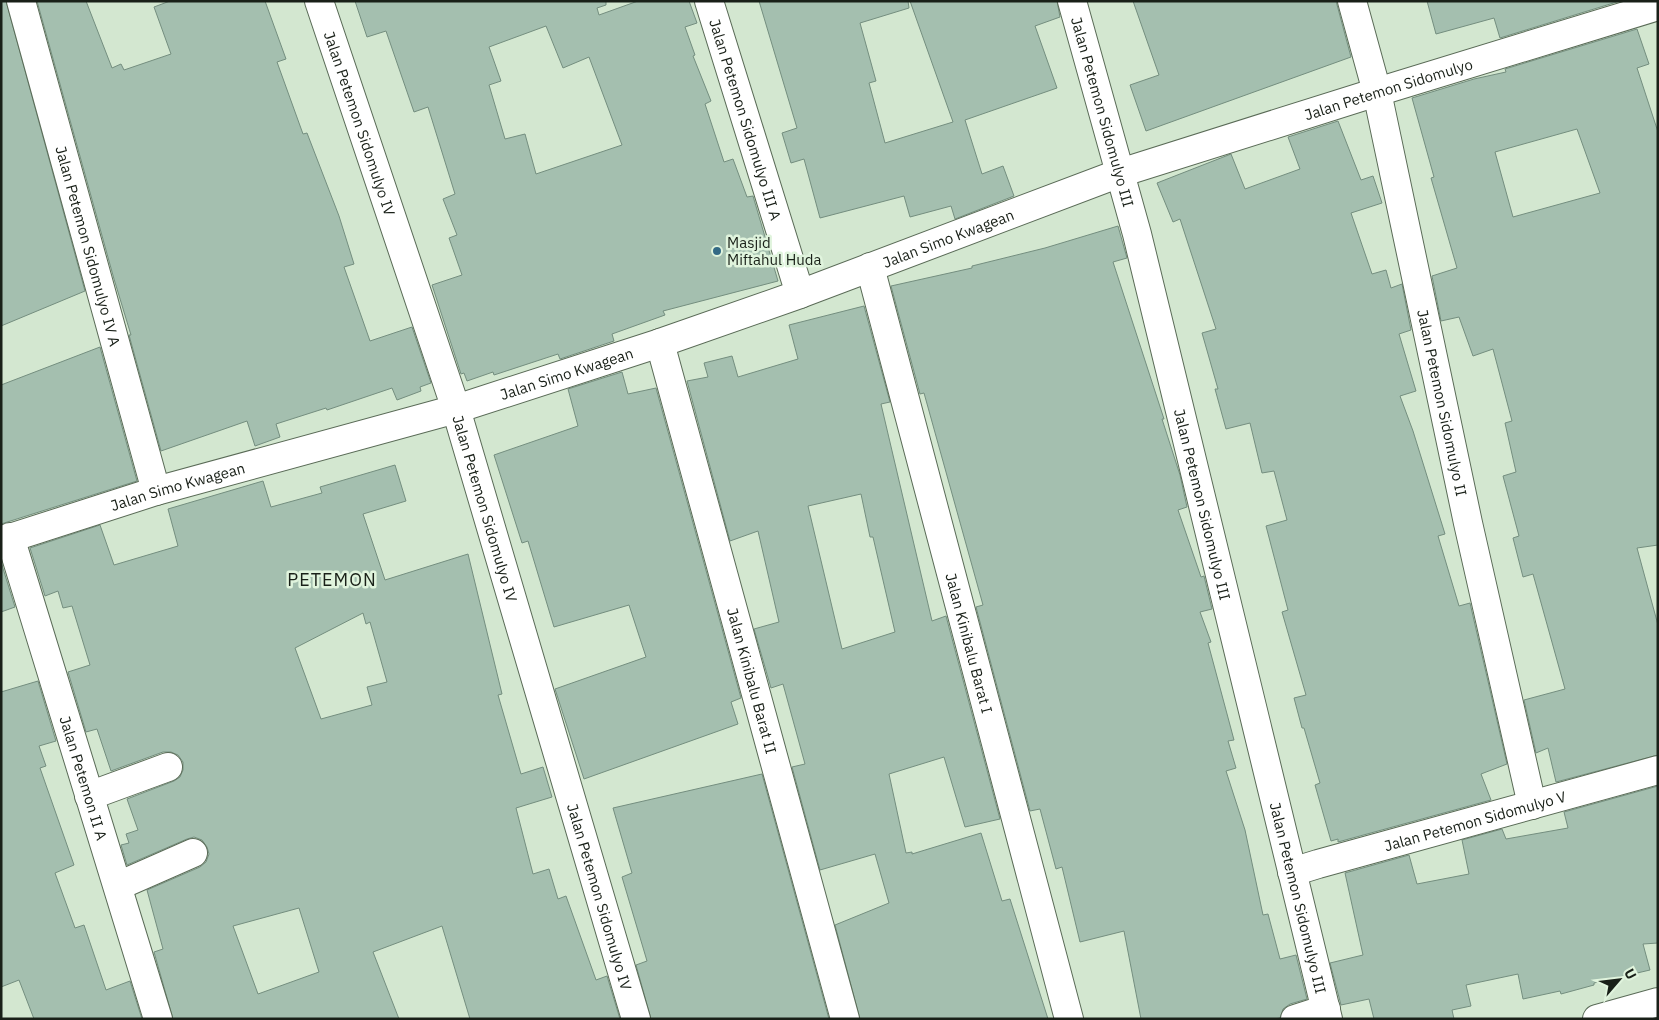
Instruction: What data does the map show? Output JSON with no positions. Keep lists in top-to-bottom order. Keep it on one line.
{"streets":{"street":["Jalan Petemon Sidomulyo","Jalan Petemon Sidomulyo III","Jalan Petemon Sidomulyo III A","Jalan Petemon Sidomulyo IV","Jalan Simo Kwagean","Jalan Petemon Sidomulyo IV A","Jalan Petemon Sidomulyo II","Jalan Kinibalu Barat I","Jalan Kinibalu Barat II","Jalan Petemon II A","Jalan Petemon Sidomulyo V"]},"crossings":[["Jalan Petemon Sidomulyo","Jalan Petemon Sidomulyo III"],["Jalan Petemon Sidomulyo","Jalan Simo Kwagean"],["Jalan Petemon Sidomulyo","Jalan Petemon Sidomulyo II"],["Jalan Petemon Sidomulyo III","Jalan Simo Kwagean"],["Jalan Petemon Sidomulyo III","Jalan Petemon Sidomulyo V"],["Jalan Petemon Sidomulyo III A","Jalan Simo Kwagean"],["Jalan Petemon Sidomulyo IV","Jalan Simo Kwagean"],["Jalan Simo Kwagean","Jalan Petemon Sidomulyo IV A"],["Jalan Simo Kwagean","Jalan Kinibalu Barat I"],["Jalan Simo Kwagean","Jalan Kinibalu Barat II"],["Jalan Simo Kwagean","Jalan Petemon II A"],["Jalan Petemon Sidomulyo II","Jalan Petemon Sidomulyo V"]],"districts":["PETEMON"],"places":["Masjid Miftahul Huda"],"north":"top right"}
